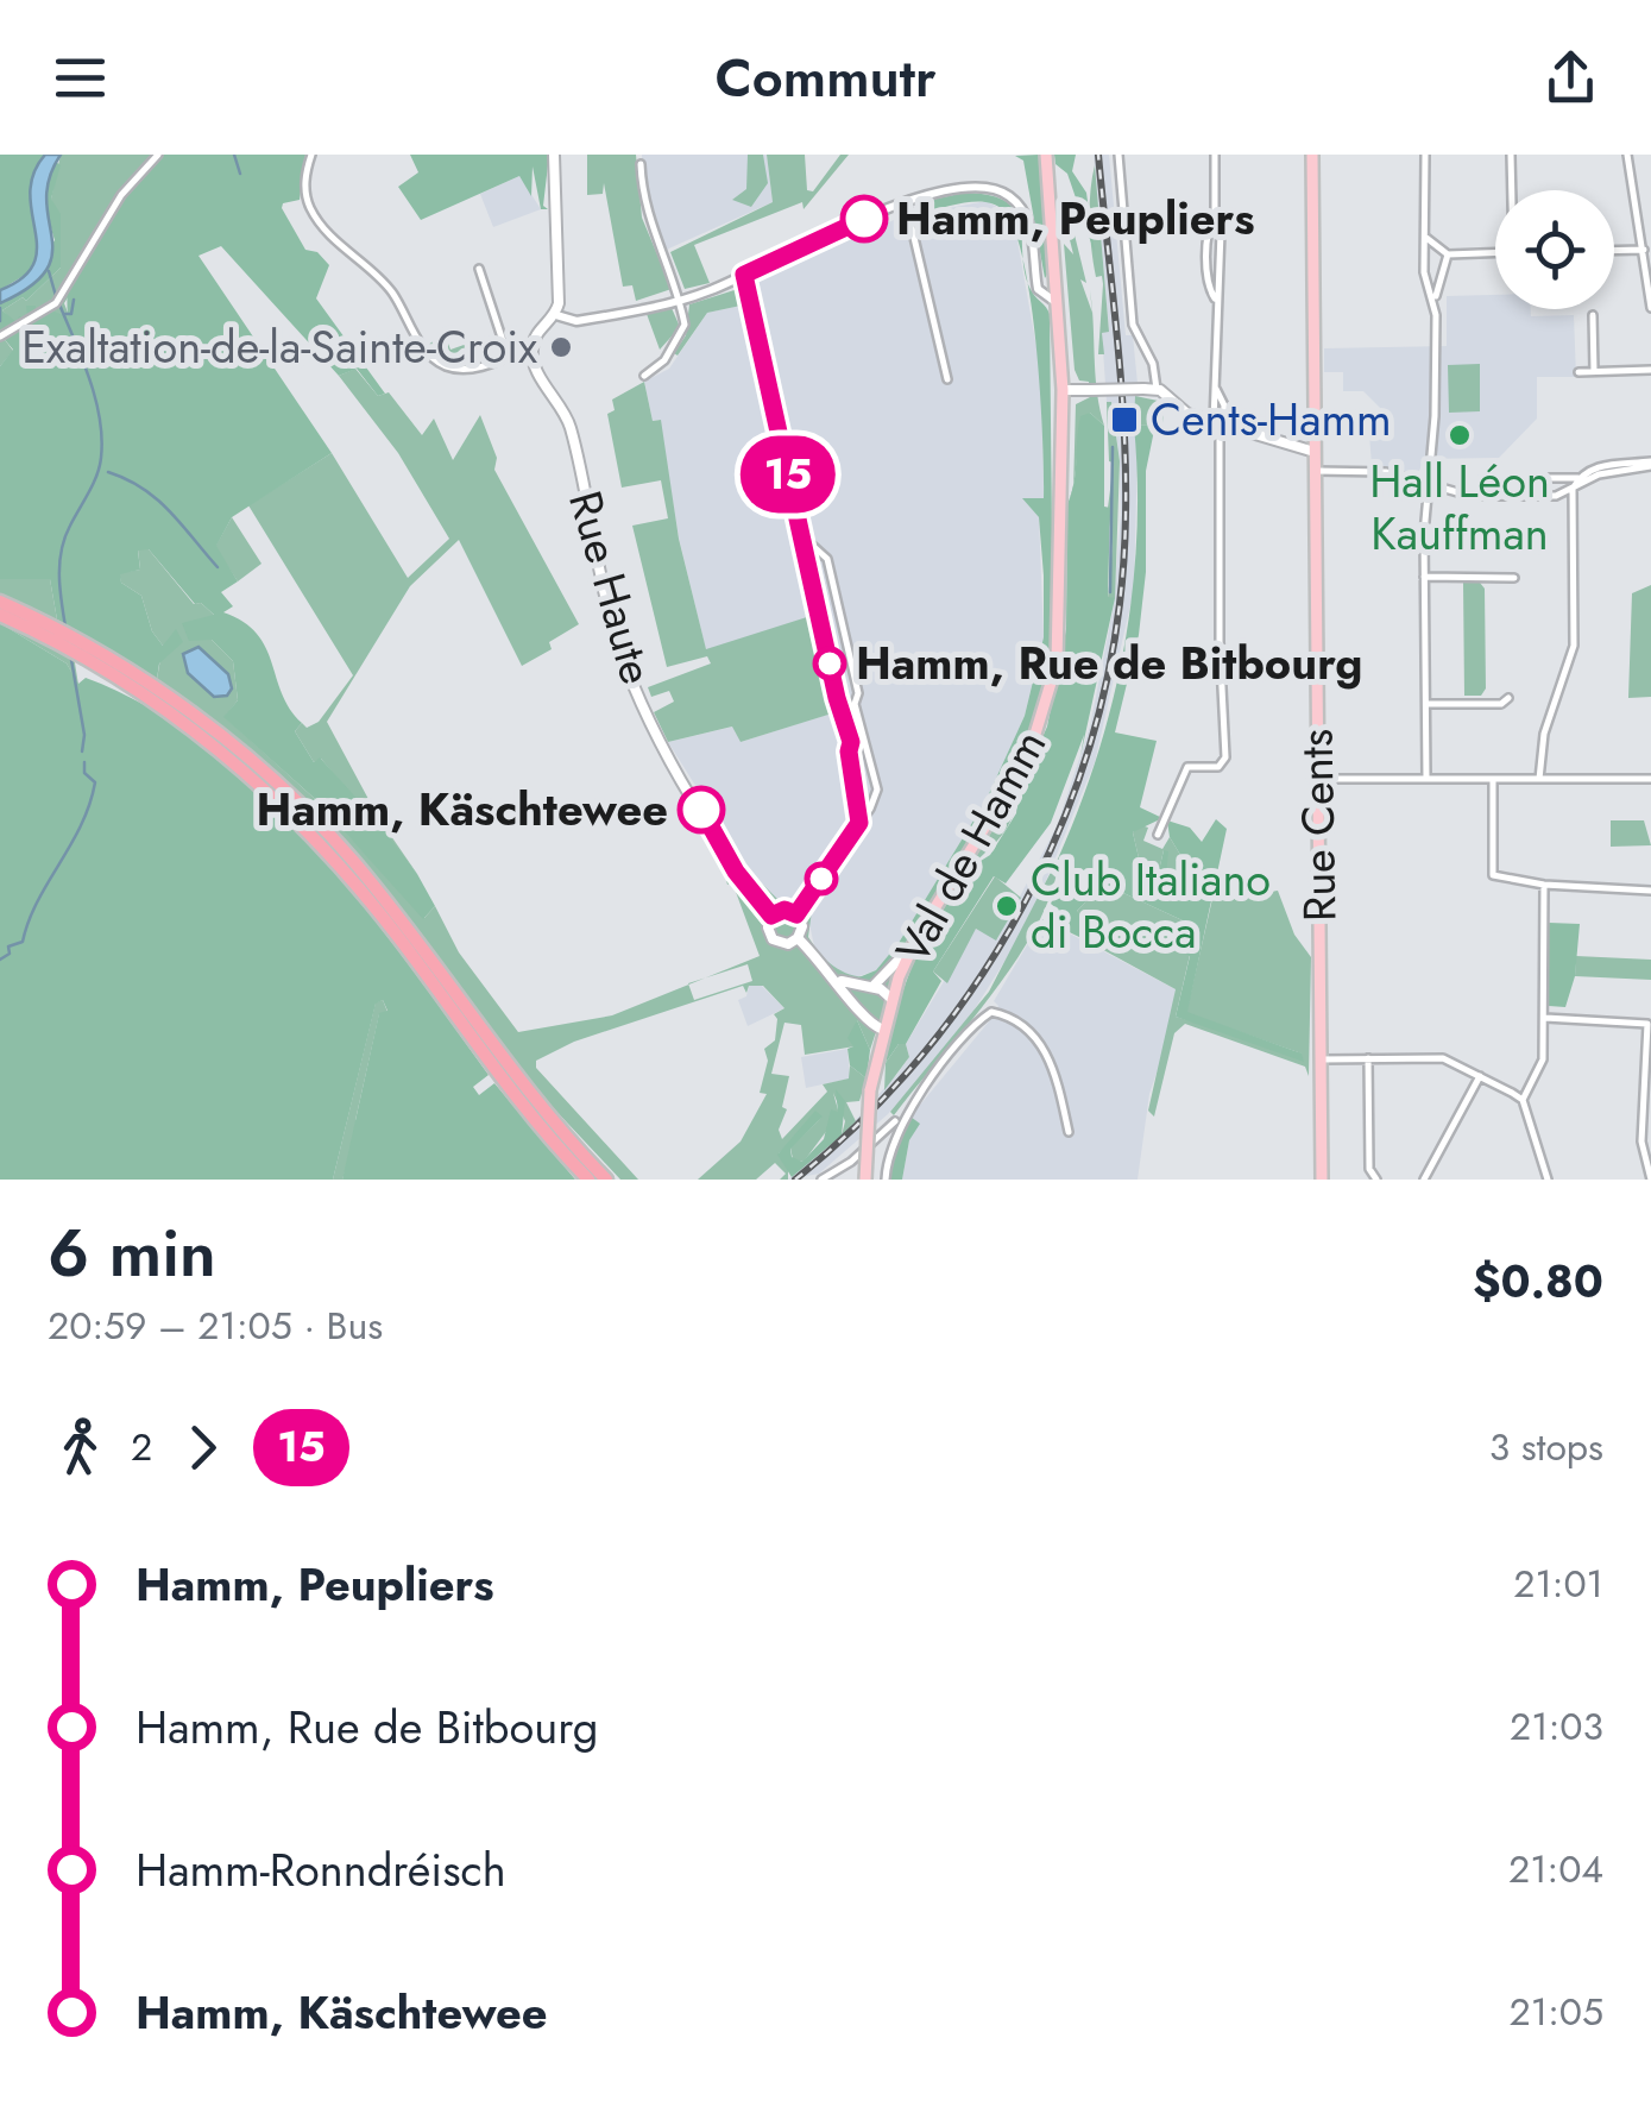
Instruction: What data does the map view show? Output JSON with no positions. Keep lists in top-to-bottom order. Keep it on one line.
{"streets":{"main road":["Rue Haute","Rue Cents","Val de Hamm"]},"crossings":[["Rue Haute","Val de Hamm"]],"places":{"other":["Hamm, Peupliers","Exaltation-de-la-Sainte-Croix","Hall Léon Kauffman","Hamm, Rue de Bitbourg","Hamm, Käschtewee","Club Italiano di Bocca"],"transit":["Cents-Hamm"]},"lines":["bus line 15"],"page":{"header":"Commutr","on_map":"15","heading":["6 min","20:59 – 21:05 · Bus","$0.80"],"legs":["2","15","3 stops"],"list":[{"name":"Hamm, Peupliers","value":"21:01"},{"name":"Hamm, Rue de Bitbourg","value":"21:03"},{"name":"Hamm-Ronndréisch","value":"21:04"},{"name":"Hamm, Käschtewee","value":"21:05"}]}}
